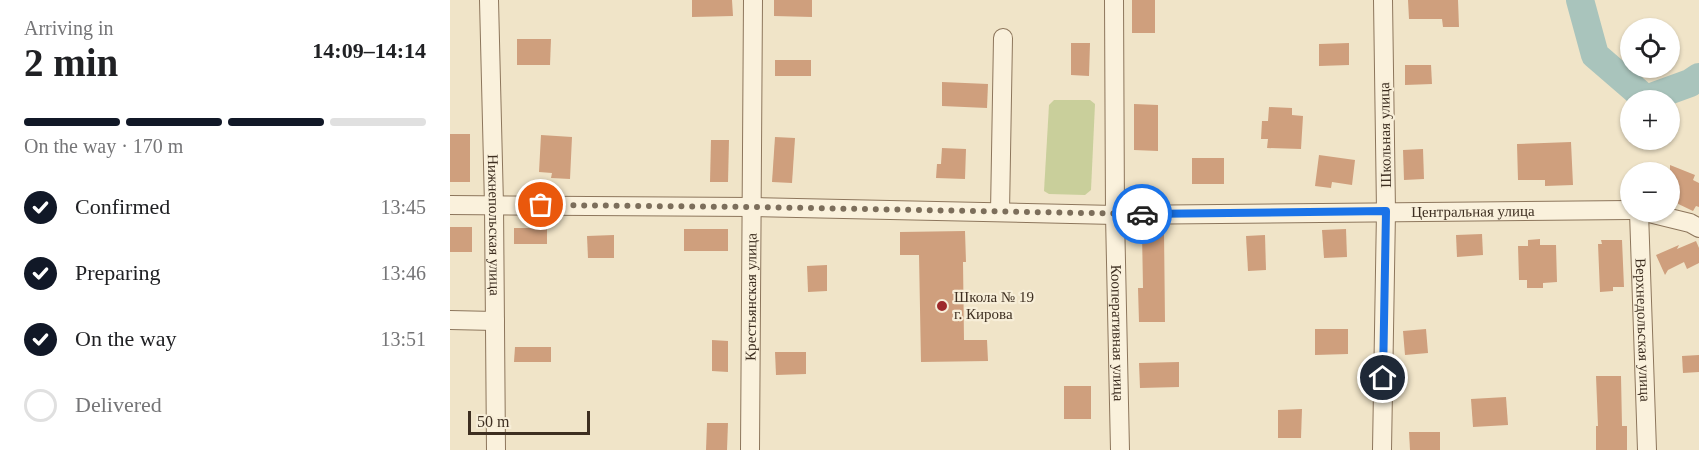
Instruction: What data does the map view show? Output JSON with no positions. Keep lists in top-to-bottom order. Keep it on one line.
{"streets":{"street":["Школьная улица","Центральная улица","Нижнепольская улица","Крестьянская улица","Верхнедольская улица","Кооперативная улица"]},"crossings":[["Школьная улица","Центральная улица"],["Центральная улица","Нижнепольская улица"],["Центральная улица","Крестьянская улица"],["Центральная улица","Кооперативная улица"]],"places":["Школа № 19 г. Кирова"],"scale_bar":"50 m","page":{"heading":["2 min","Arriving in","14:09–14:14"],"map_buttons":["+","−"],"bar":"On the way · 170 m","list":[["Confirmed","13:45"],["Preparing","13:46"],["On the way","13:51"],"Delivered"],"scale":"50 m"}}
